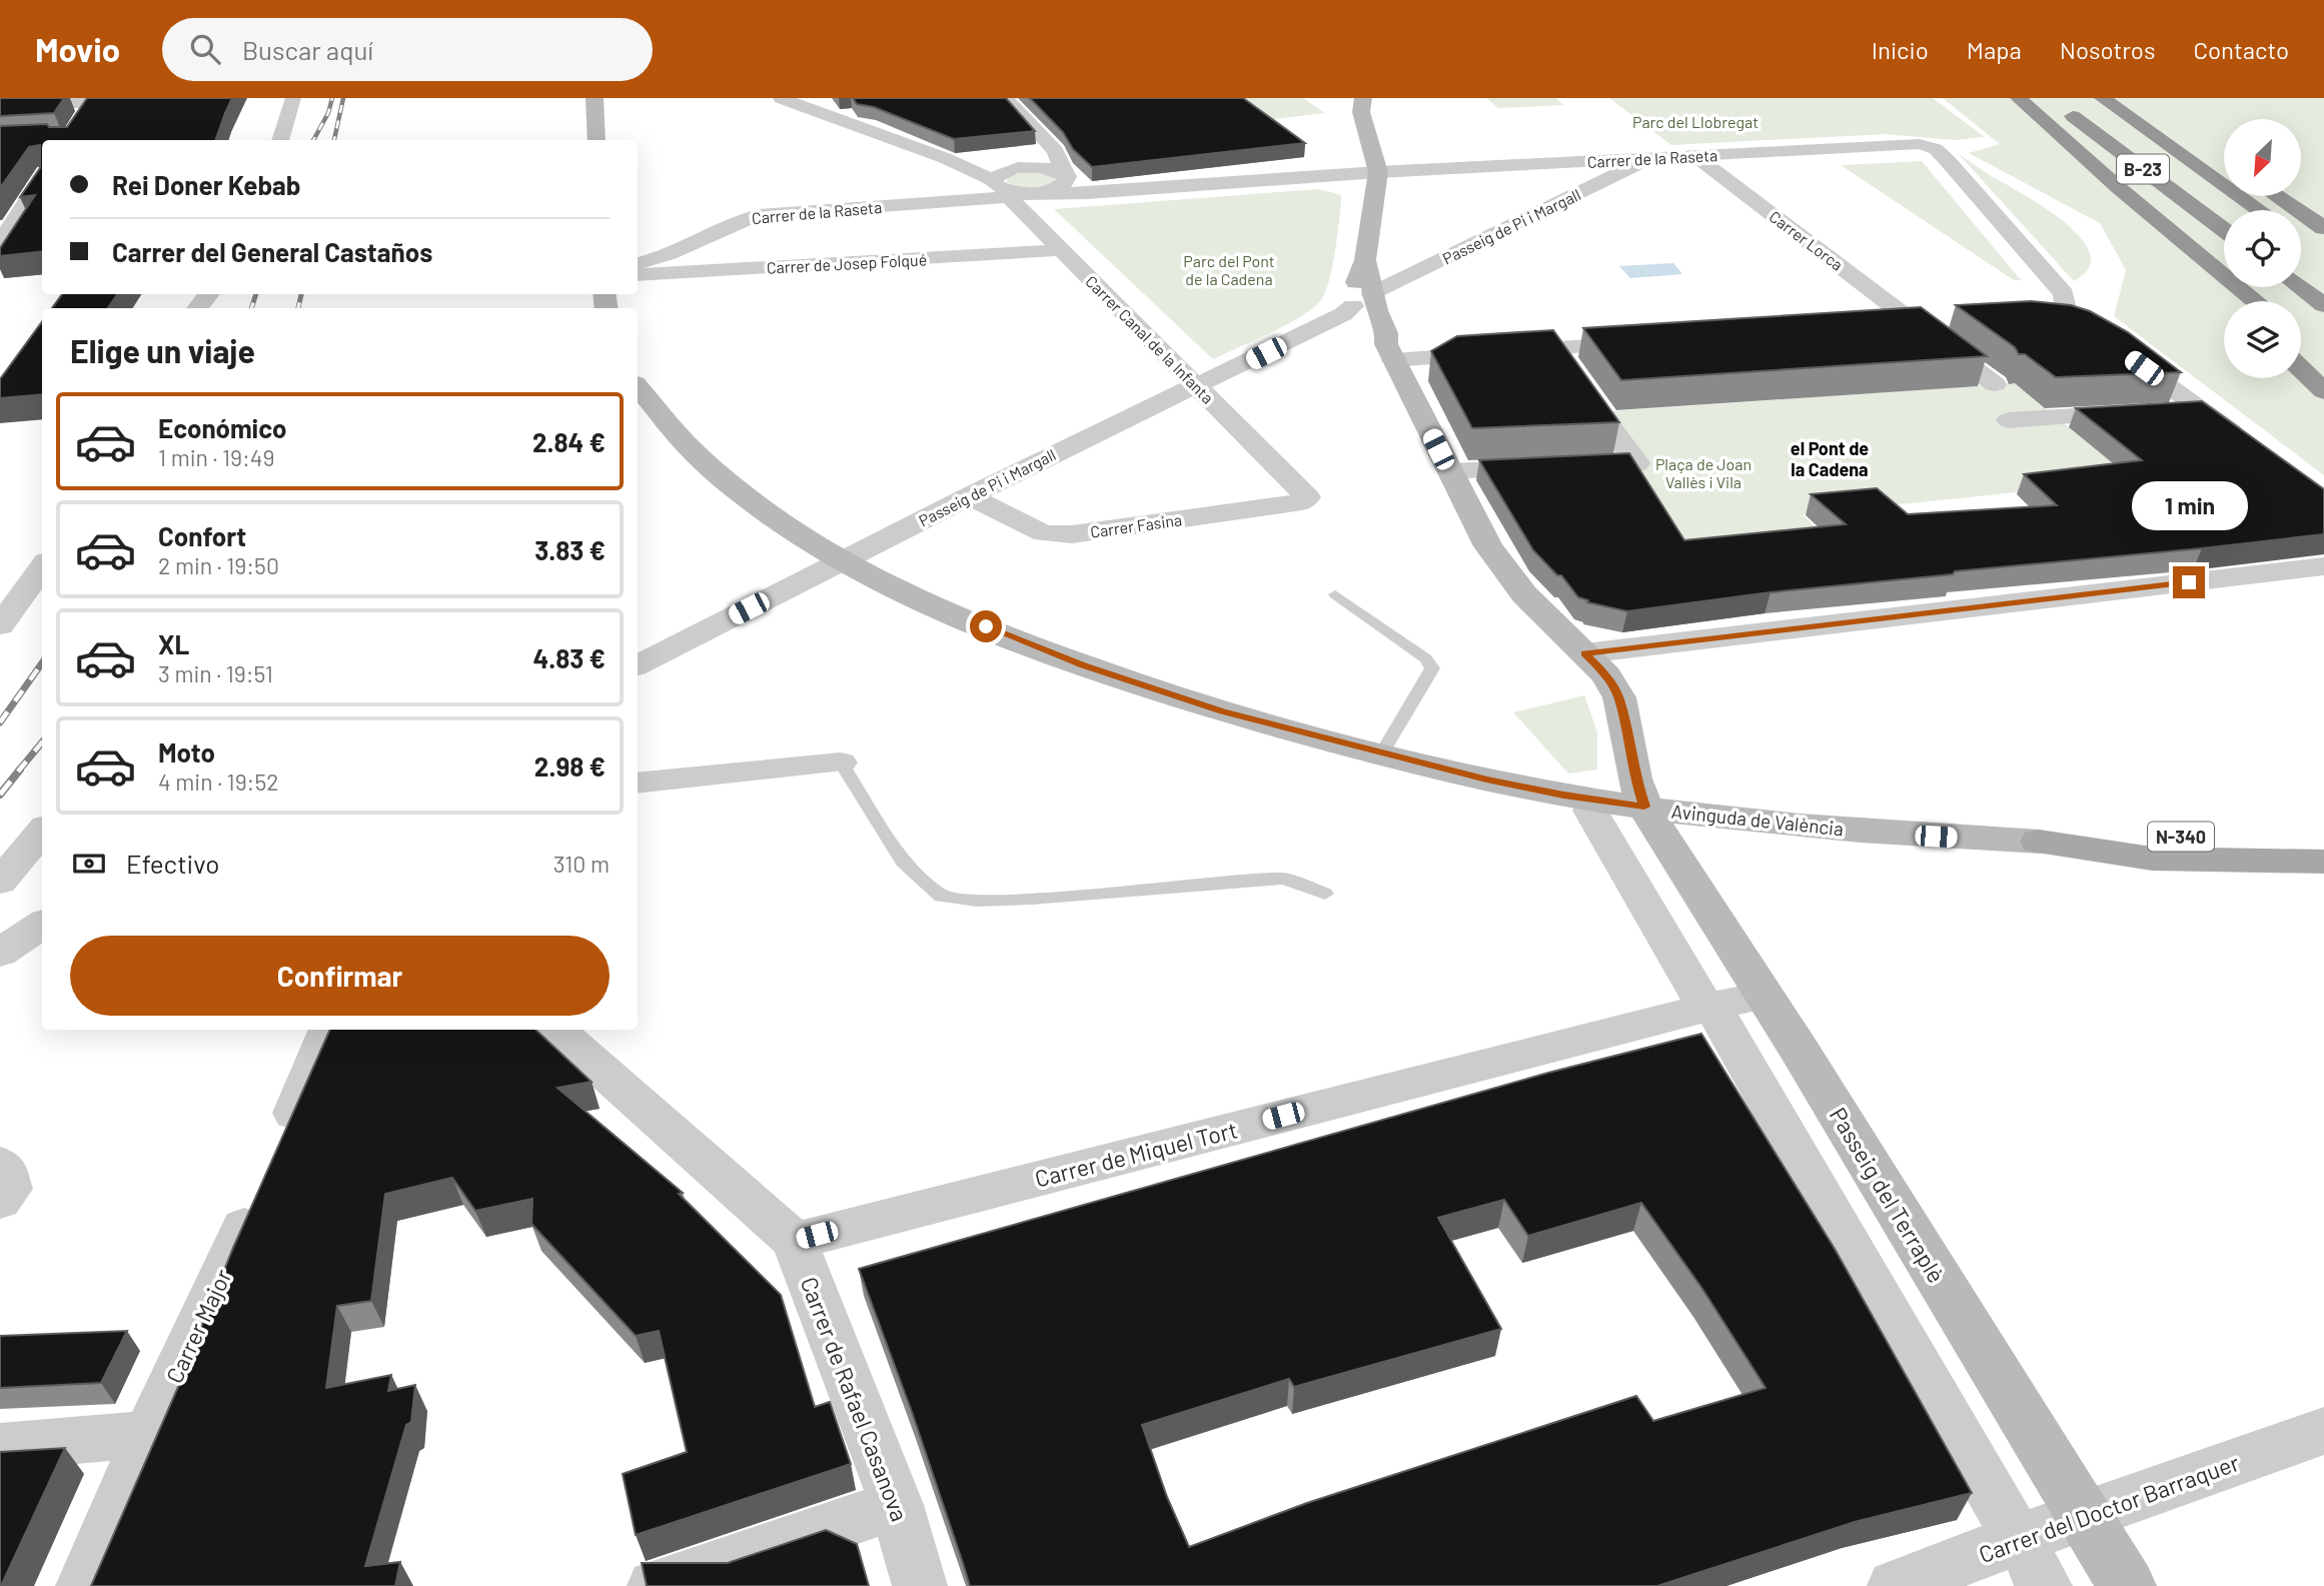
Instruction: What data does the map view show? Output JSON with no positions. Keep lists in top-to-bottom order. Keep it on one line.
{"streets":{"highway":["B-23"],"main road":["Avinguda de València","N-340"],"street":["Carrer de la Raseta","Passeig de Pi i Margall","Carrer Lorca","Carrer de Josep Folqué","Carrer Canal de la Infanta","Carrer Fasina","Carrer de Miquel Tort","Passeig del Terraplè","Carrer Major","Carrer de Rafael Casanova","Carrer del Doctor Barraquer"]},"crossings":[["Carrer de la Raseta","Passeig de Pi i Margall"],["Carrer de la Raseta","Carrer Lorca"],["Carrer de la Raseta","Carrer Canal de la Infanta"],["Passeig de Pi i Margall","Carrer Canal de la Infanta"],["Passeig de Pi i Margall","Carrer Fasina"],["Passeig de Pi i Margall","Avinguda de València"],["Passeig de Pi i Margall","N-340"],["Carrer de Josep Folqué","Carrer Canal de la Infanta"],["Carrer Canal de la Infanta","Carrer Fasina"],["Avinguda de València","N-340"],["Avinguda de València","Passeig del Terraplè"],["Carrer de Miquel Tort","Passeig del Terraplè"],["Carrer de Miquel Tort","Carrer de Rafael Casanova"],["Passeig del Terraplè","Carrer del Doctor Barraquer"]],"districts":["el Pont de la Cadena"],"parks":["Parc del Llobregat","Parc del Pont de la Cadena","Plaça de Joan Vallès i Vila"],"north":"bottom left","page":{"header":"Movio","search":"Buscar aquí","nav":["Inicio","Mapa","Nosotros","Contacto"],"banner":["Rei Doner Kebab","Carrer del General Castaños"],"heading":"Elige un viaje","list":[{"name":"Económico","note":"1 min · 19:49","value":"2.84 €"},{"name":"Confort","note":"2 min · 19:50","value":"3.83 €"},{"name":"XL","note":"3 min · 19:51","value":"4.83 €"},{"name":"Moto","note":"4 min · 19:52","value":"2.98 €"}],"bubble":"1 min","pay":["Efectivo","310 m"],"buttons":"Confirmar"}}
